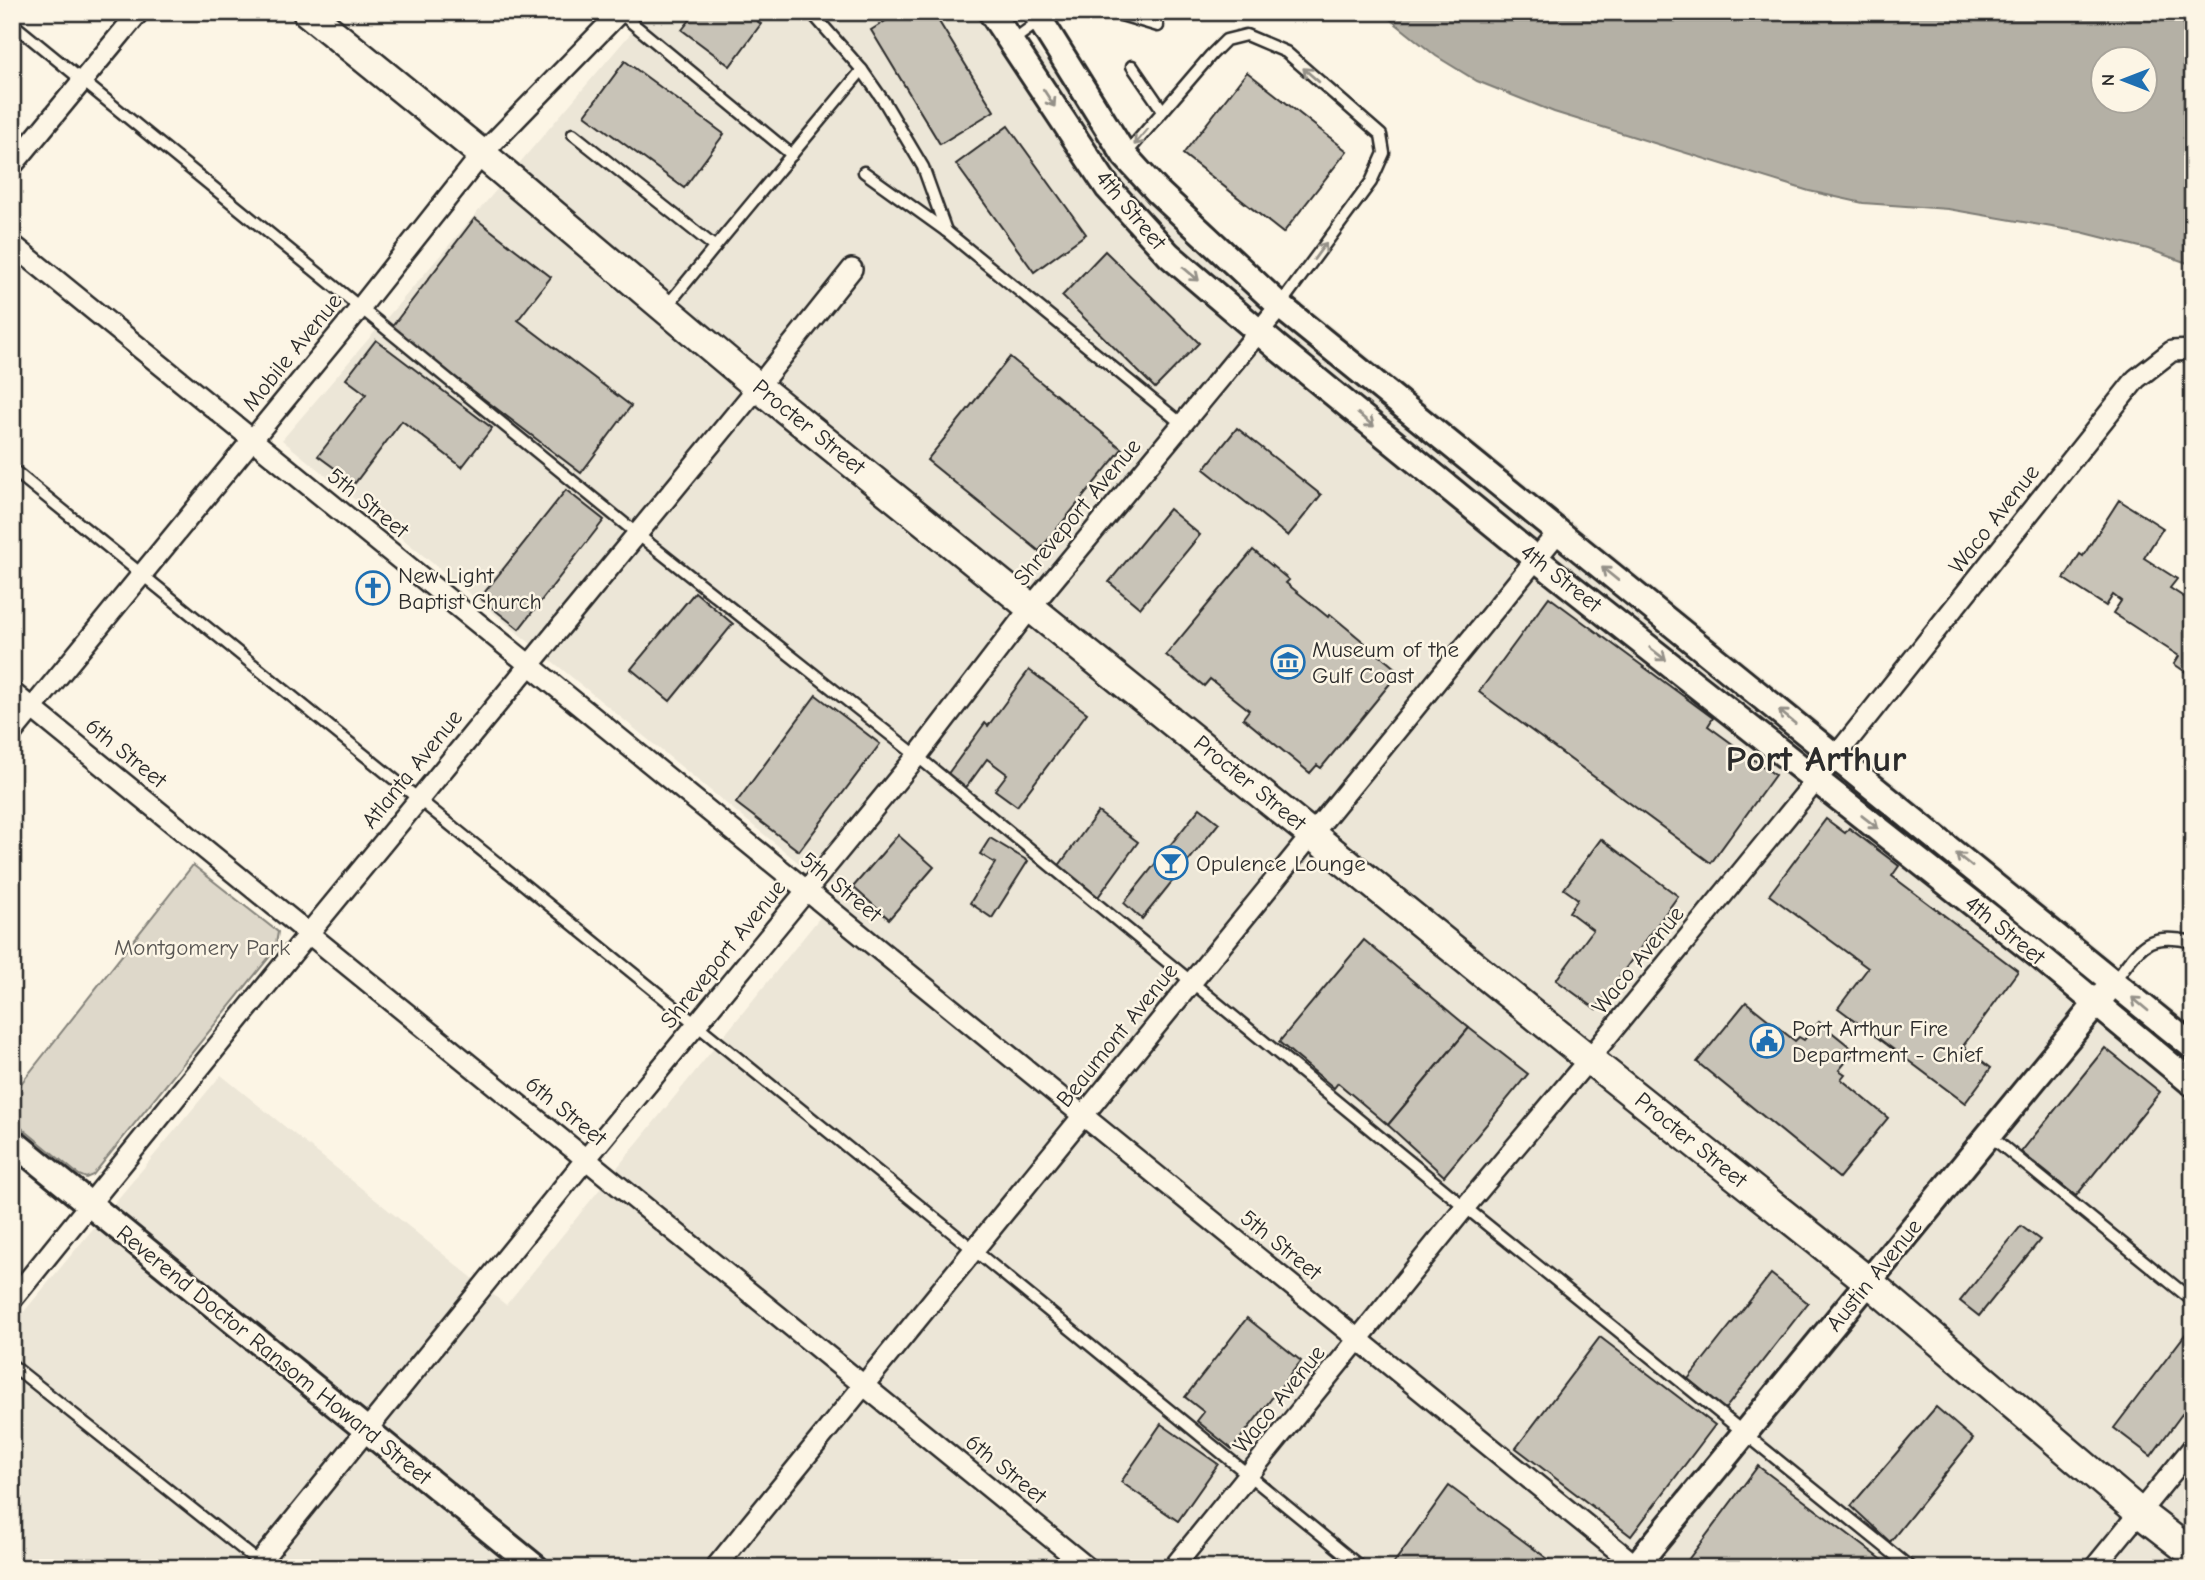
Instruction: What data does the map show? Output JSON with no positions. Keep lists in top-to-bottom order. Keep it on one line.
{"streets":{"main road":["Procter Street"],"street":["4th Street","Mobile Avenue","5th Street","Shreveport Avenue","Waco Avenue","6th Street","Atlanta Avenue","Beaumont Avenue","Austin Avenue","Reverend Doctor Ransom Howard Street"]},"crossings":[["4th Street","Shreveport Avenue"],["4th Street","Waco Avenue"],["4th Street","Beaumont Avenue"],["4th Street","Austin Avenue"],["Mobile Avenue","Procter Street"],["Mobile Avenue","5th Street"],["Mobile Avenue","6th Street"],["Procter Street","Shreveport Avenue"],["Procter Street","Waco Avenue"],["Procter Street","Atlanta Avenue"],["Procter Street","Beaumont Avenue"],["Procter Street","Austin Avenue"],["5th Street","Shreveport Avenue"],["5th Street","Waco Avenue"],["5th Street","Atlanta Avenue"],["5th Street","Beaumont Avenue"],["5th Street","Austin Avenue"],["Shreveport Avenue","6th Street"],["Shreveport Avenue","Reverend Doctor Ransom Howard Street"],["6th Street","Atlanta Avenue"],["6th Street","Beaumont Avenue"],["Atlanta Avenue","Reverend Doctor Ransom Howard Street"]],"districts":["Port Arthur"],"parks":["Montgomery Park"],"places":{"church":["New Light Baptist Church"],"museum":["Museum of the Gulf Coast"],"bar":["Opulence Lounge"],"public building":["Port Arthur Fire Department - Chief"]},"north":"left"}
